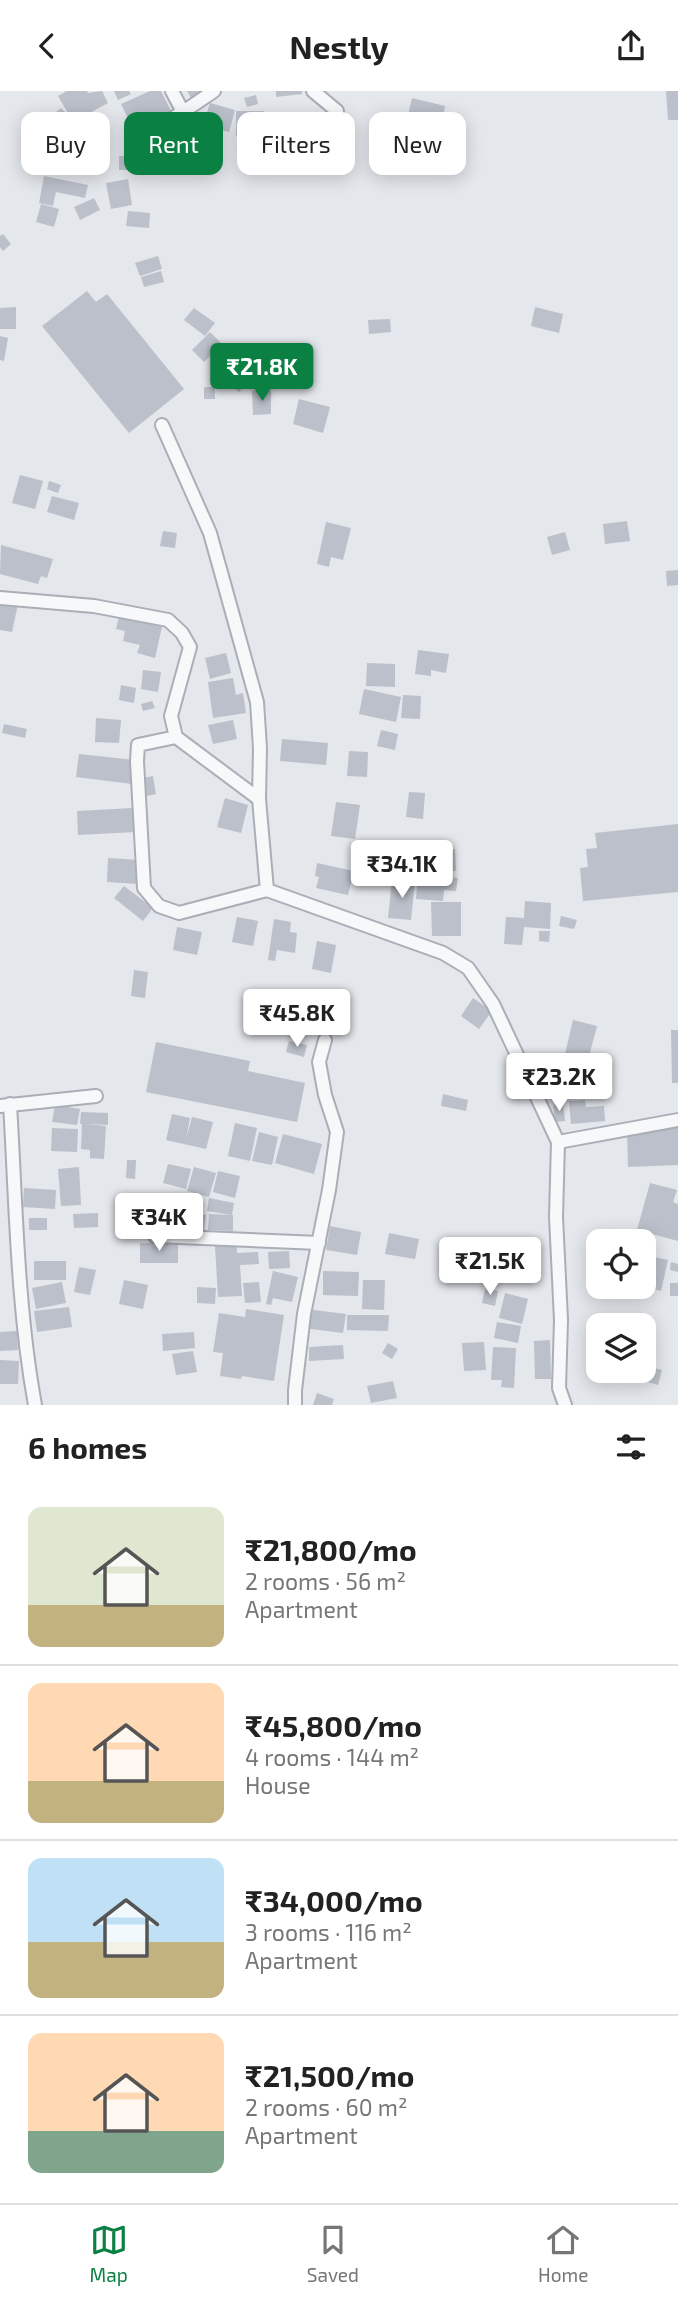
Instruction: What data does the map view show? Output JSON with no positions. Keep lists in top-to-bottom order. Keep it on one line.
{"page":{"header":"Nestly","chip":["Buy","Rent","Filters","New"],"price":["₹21.8K","₹34.1K","₹45.8K","₹23.2K","₹34K","₹21.5K"],"heading":"6 homes","list":[{"name":"₹21,800/mo","note":"2 rooms · 56 m² · Apartment"},{"name":"₹45,800/mo","note":"4 rooms · 144 m² · House"},{"name":"₹34,000/mo","note":"3 rooms · 116 m² · Apartment"},{"name":"₹21,500/mo","note":"2 rooms · 60 m² · Apartment"}],"tabs":["Map","Saved","Home"]}}
